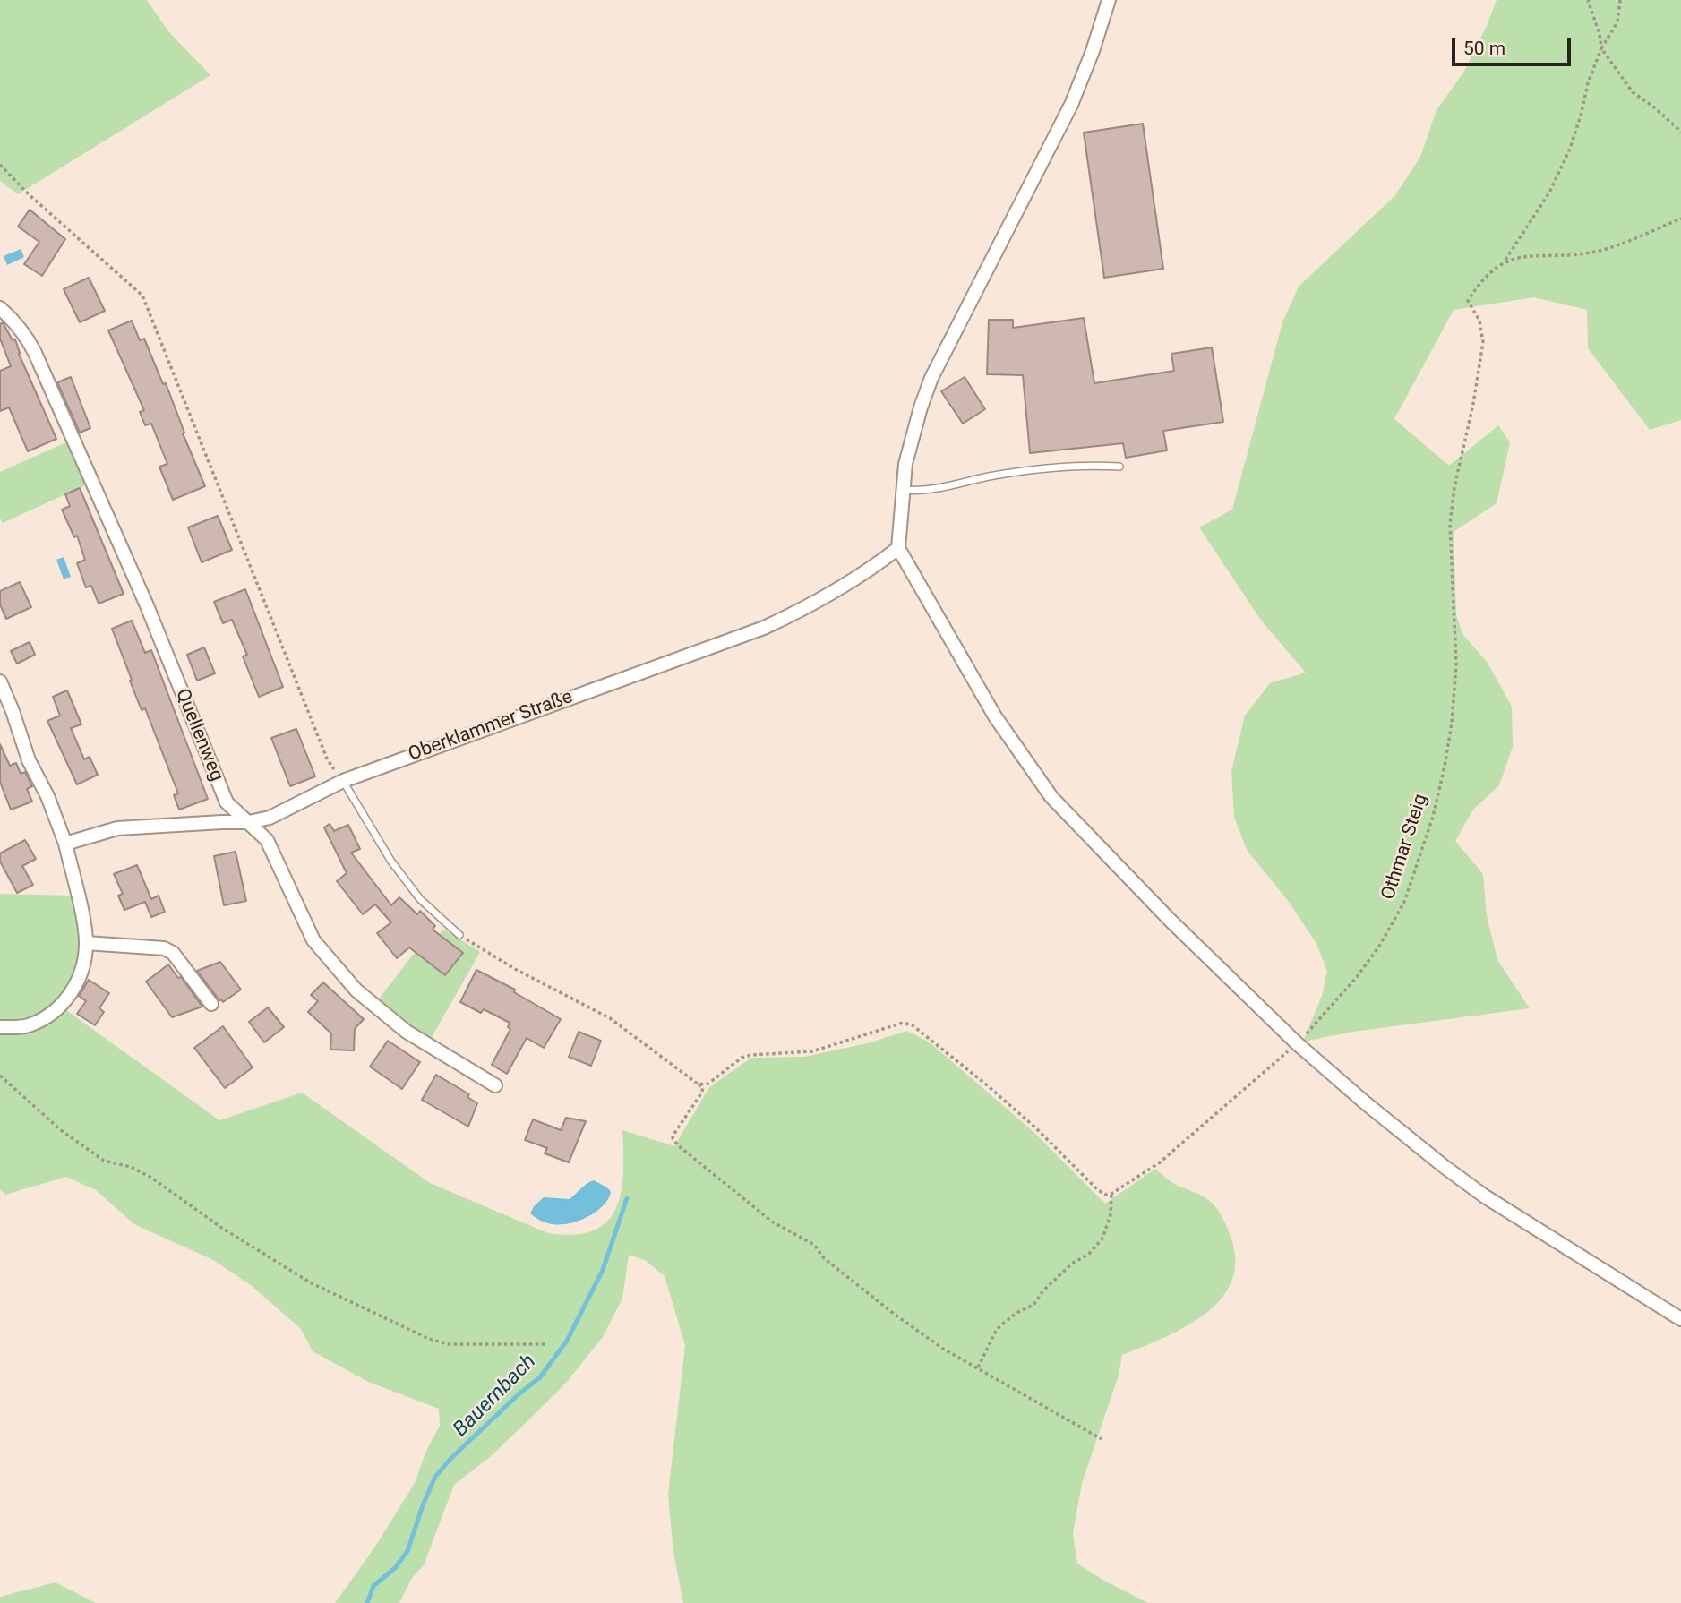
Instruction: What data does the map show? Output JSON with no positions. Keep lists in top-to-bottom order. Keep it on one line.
{"streets":{"street":["Oberklammer Straße","Quellenweg"],"path":["Othmar Steig"]},"crossings":[["Oberklammer Straße","Quellenweg"]],"water":["Bauernbach"],"scale_bar":"50 m"}
